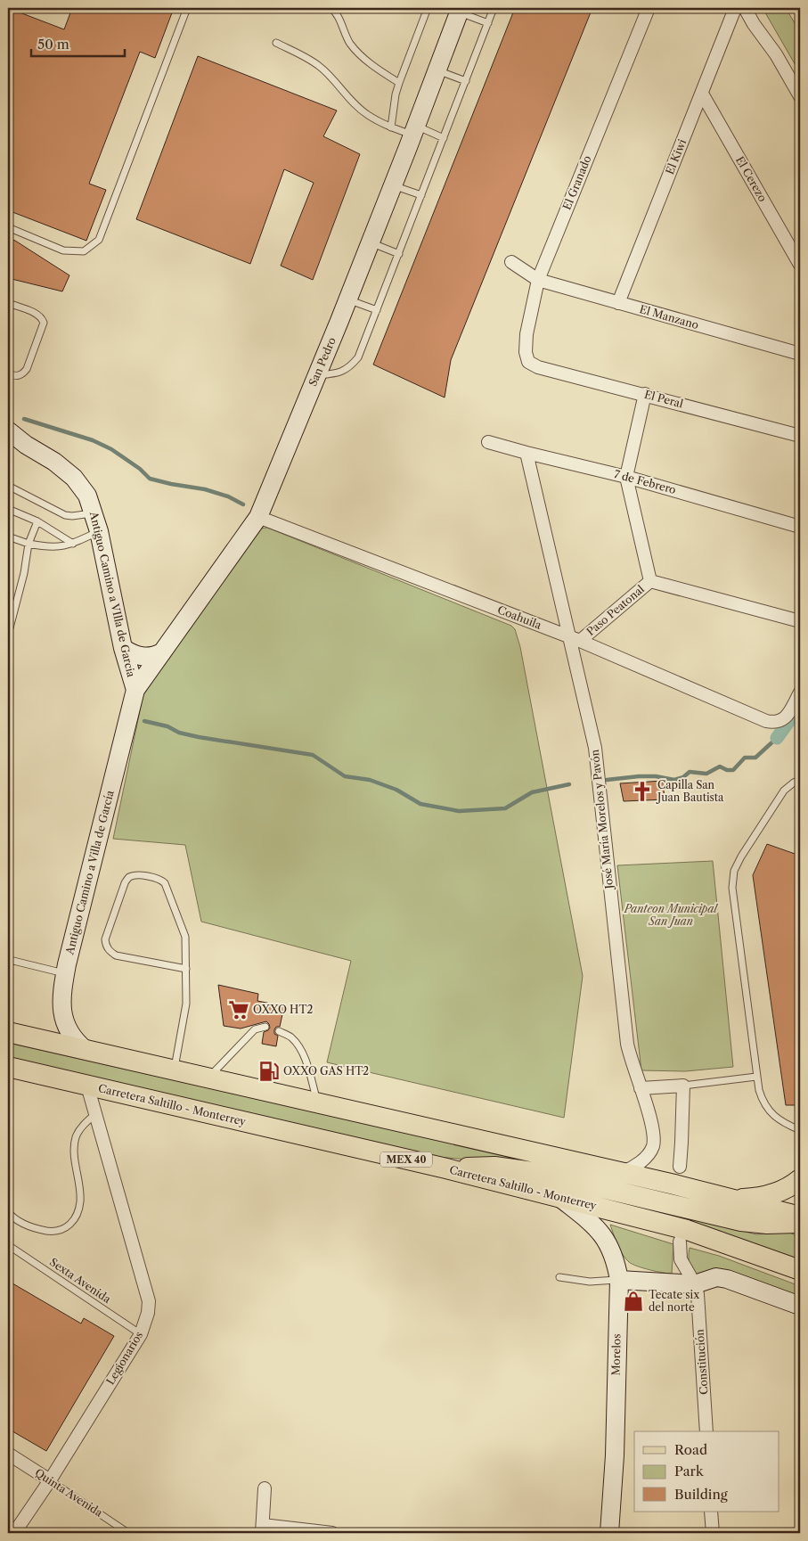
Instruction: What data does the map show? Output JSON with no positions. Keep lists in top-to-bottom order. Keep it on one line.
{"streets":{"main road":["San Pedro","Antiguo Camino a VIlla de Garcia","Antiguo Camino a Villa de García","Carretera Saltillo - Monterrey","MEX 40","Morelos"],"street":["El Kiwi","El Cerezo","El Granado","El Manzano","El Peral","7 de Febrero","Paso Peatonal","Coahuila","José María Morelos y Pavón","Legionarios","Constitución","Quinta Avenida"],"lane":["Sexta Avenida"]},"crossings":[["El Kiwi","El Cerezo"],["El Kiwi","El Manzano"],["El Granado","El Manzano"],["El Granado","El Peral"],["San Pedro","Antiguo Camino a VIlla de Garcia"],["San Pedro","Coahuila"],["San Pedro","Antiguo Camino a Villa de García"],["7 de Febrero","José María Morelos y Pavón"],["Antiguo Camino a VIlla de Garcia","Antiguo Camino a Villa de García"],["Paso Peatonal","Coahuila"],["Paso Peatonal","José María Morelos y Pavón"],["Coahuila","José María Morelos y Pavón"],["Carretera Saltillo - Monterrey","Morelos"],["Carretera Saltillo - Monterrey","Legionarios"],["Sexta Avenida","Legionarios"],["Legionarios","Quinta Avenida"]],"parks":["Panteon Municipal San Juan"],"places":{"church":["Capilla San Juan Bautista"],"supermarket":["OXXO HT2"],"fuel station":["OXXO GAS HT2"],"shop":["Tecate six del norte"]},"legend":["Road","Park","Building"],"scale_bar":"50 m"}
